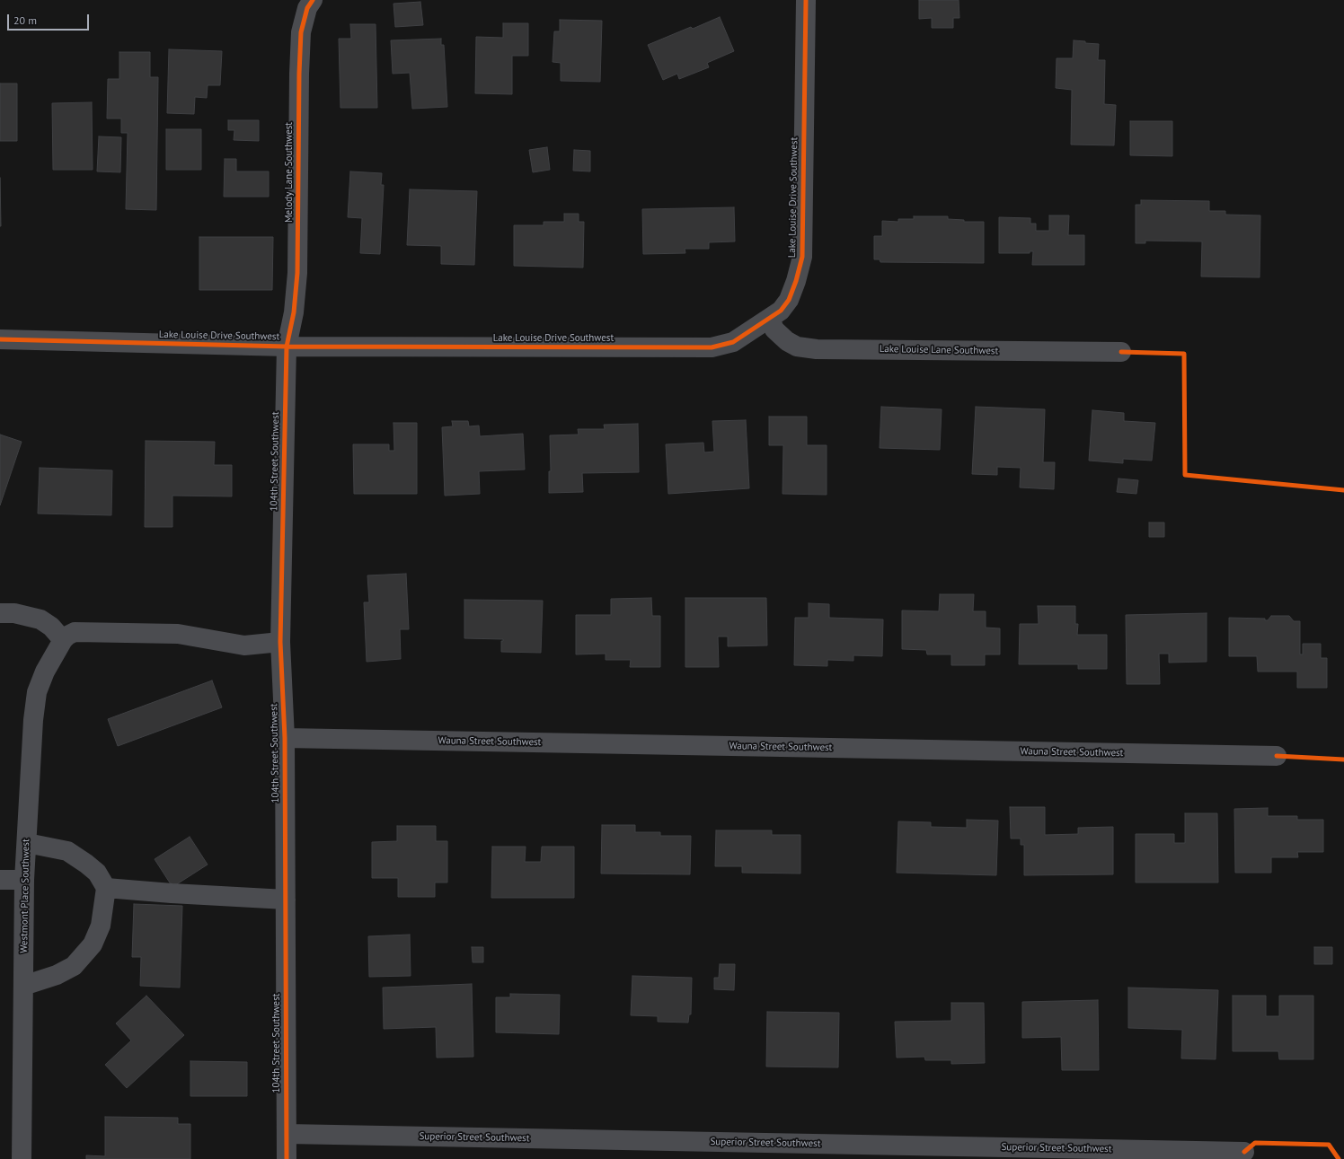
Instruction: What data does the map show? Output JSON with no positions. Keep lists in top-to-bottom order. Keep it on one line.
{"streets":{"street":["Melody Lane Southwest","Lake Louise Drive Southwest","Lake Louise Lane Southwest","104th Street Southwest","Wauna Street Southwest","Westmont Place Southwest","Superior Street Southwest"]},"crossings":[["Melody Lane Southwest","Lake Louise Drive Southwest"],["Melody Lane Southwest","104th Street Southwest"],["Lake Louise Drive Southwest","Lake Louise Lane Southwest"],["Lake Louise Drive Southwest","104th Street Southwest"],["104th Street Southwest","Wauna Street Southwest"],["104th Street Southwest","Superior Street Southwest"]],"scale_bar":"20 m"}
